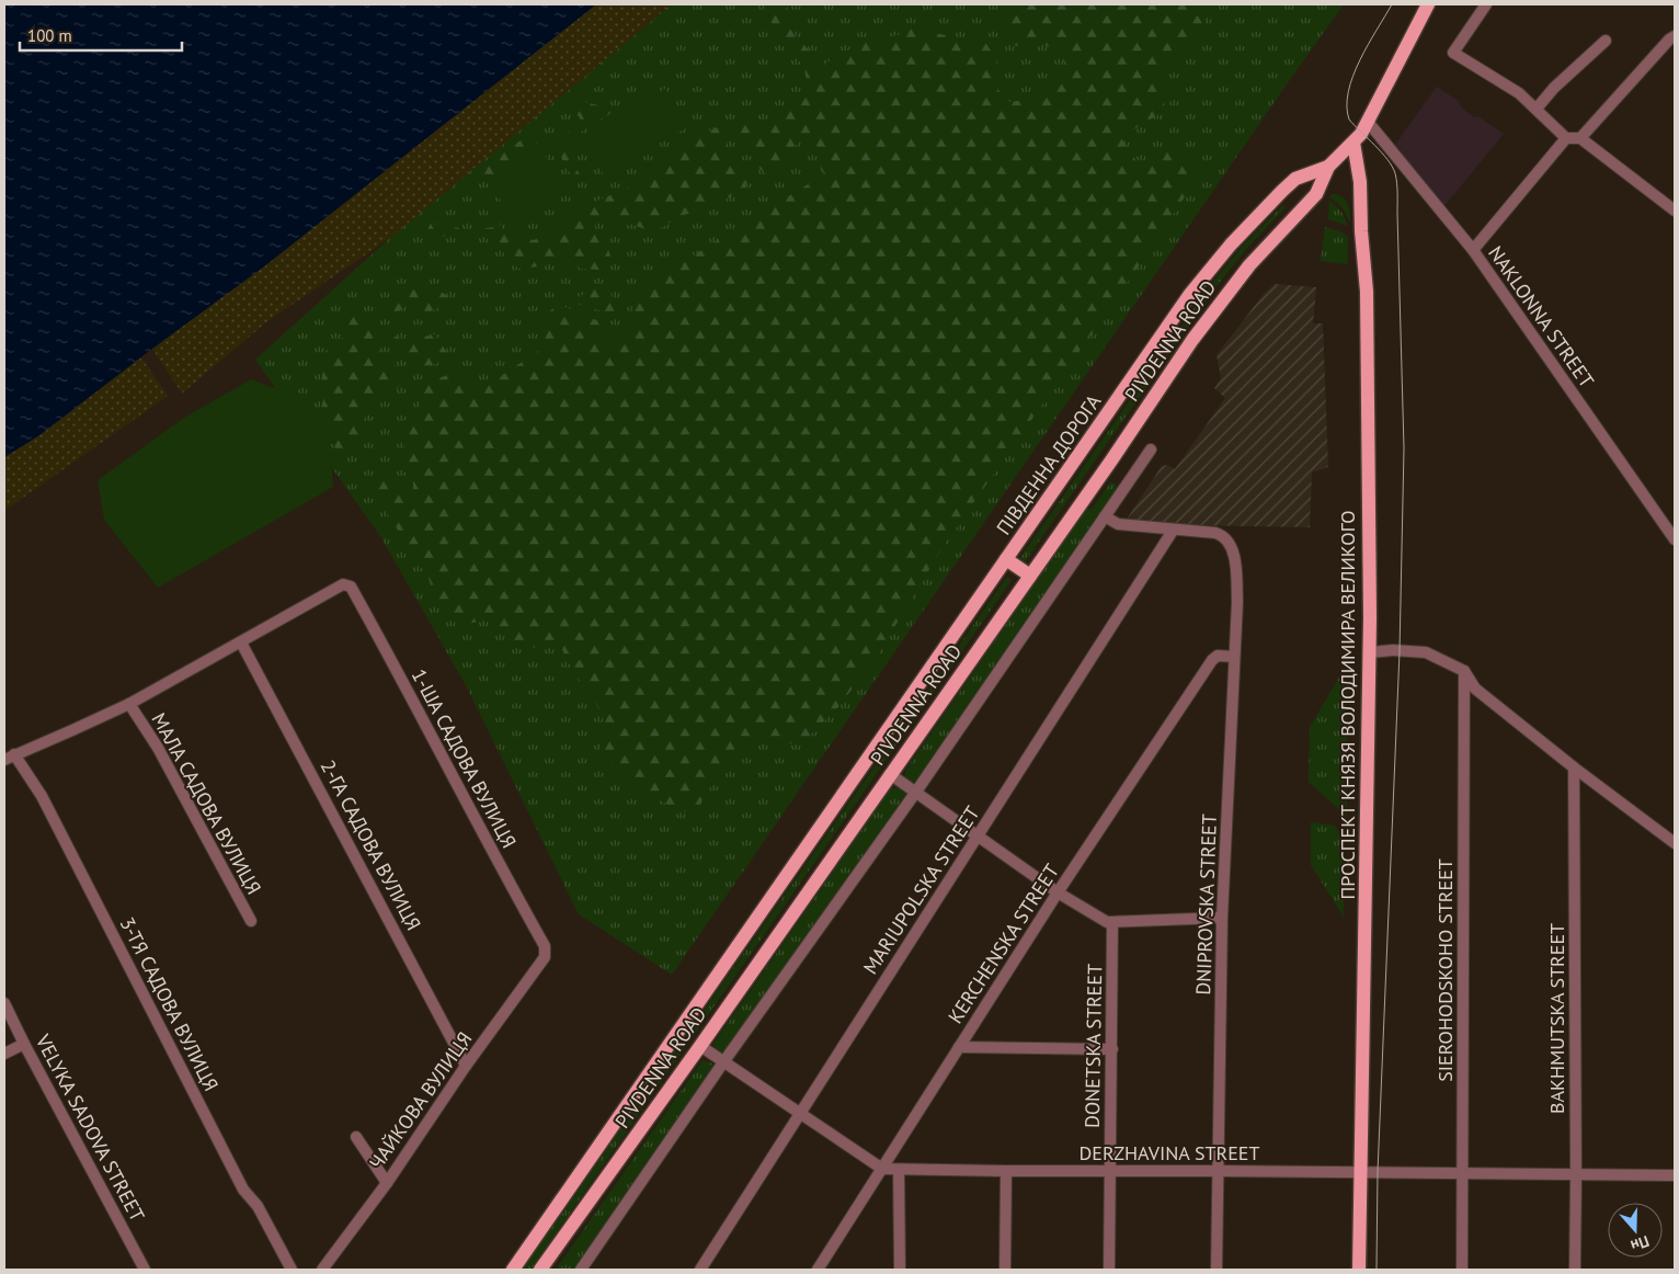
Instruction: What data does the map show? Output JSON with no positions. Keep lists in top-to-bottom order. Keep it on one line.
{"streets":{"main road":["PIVDENNA ROAD","ПІВДЕННА ДОРОГА","ПРОСПЕКТ КНЯЗЯ ВОЛОДИМИРА ВЕЛИКОГО"],"street":["NAKLONNA STREET","1-ША САДОВА ВУЛИЦЯ","МАЛА САДОВА ВУЛИЦЯ","2-ГА САДОВА ВУЛИЦЯ","MARIUPOLSKA STREET","DNIPROVSKA STREET","KERCHENSKA STREET","SIEROHODSKOHO STREET","3-ТЯ САДОВА ВУЛИЦЯ","BAKHMUTSKA STREET","DONETSKA STREET","ЧАЙКОВА ВУЛИЦЯ","VELYKA SADOVA STREET","DERZHAVINA STREET"]},"crossings":[["PIVDENNA ROAD","ПІВДЕННА ДОРОГА"],["PIVDENNA ROAD","DERZHAVINA STREET"],["ПРОСПЕКТ КНЯЗЯ ВОЛОДИМИРА ВЕЛИКОГО","DERZHAVINA STREET"],["1-ША САДОВА ВУЛИЦЯ","2-ГА САДОВА ВУЛИЦЯ"],["1-ША САДОВА ВУЛИЦЯ","ЧАЙКОВА ВУЛИЦЯ"],["2-ГА САДОВА ВУЛИЦЯ","ЧАЙКОВА ВУЛИЦЯ"],["MARIUPOLSKA STREET","DNIPROVSKA STREET"],["MARIUPOLSKA STREET","DERZHAVINA STREET"],["DNIPROVSKA STREET","KERCHENSKA STREET"],["DNIPROVSKA STREET","DERZHAVINA STREET"],["KERCHENSKA STREET","DERZHAVINA STREET"],["SIEROHODSKOHO STREET","DERZHAVINA STREET"],["BAKHMUTSKA STREET","DERZHAVINA STREET"],["DONETSKA STREET","DERZHAVINA STREET"]],"scale_bar":"100 m","north":"bottom"}
